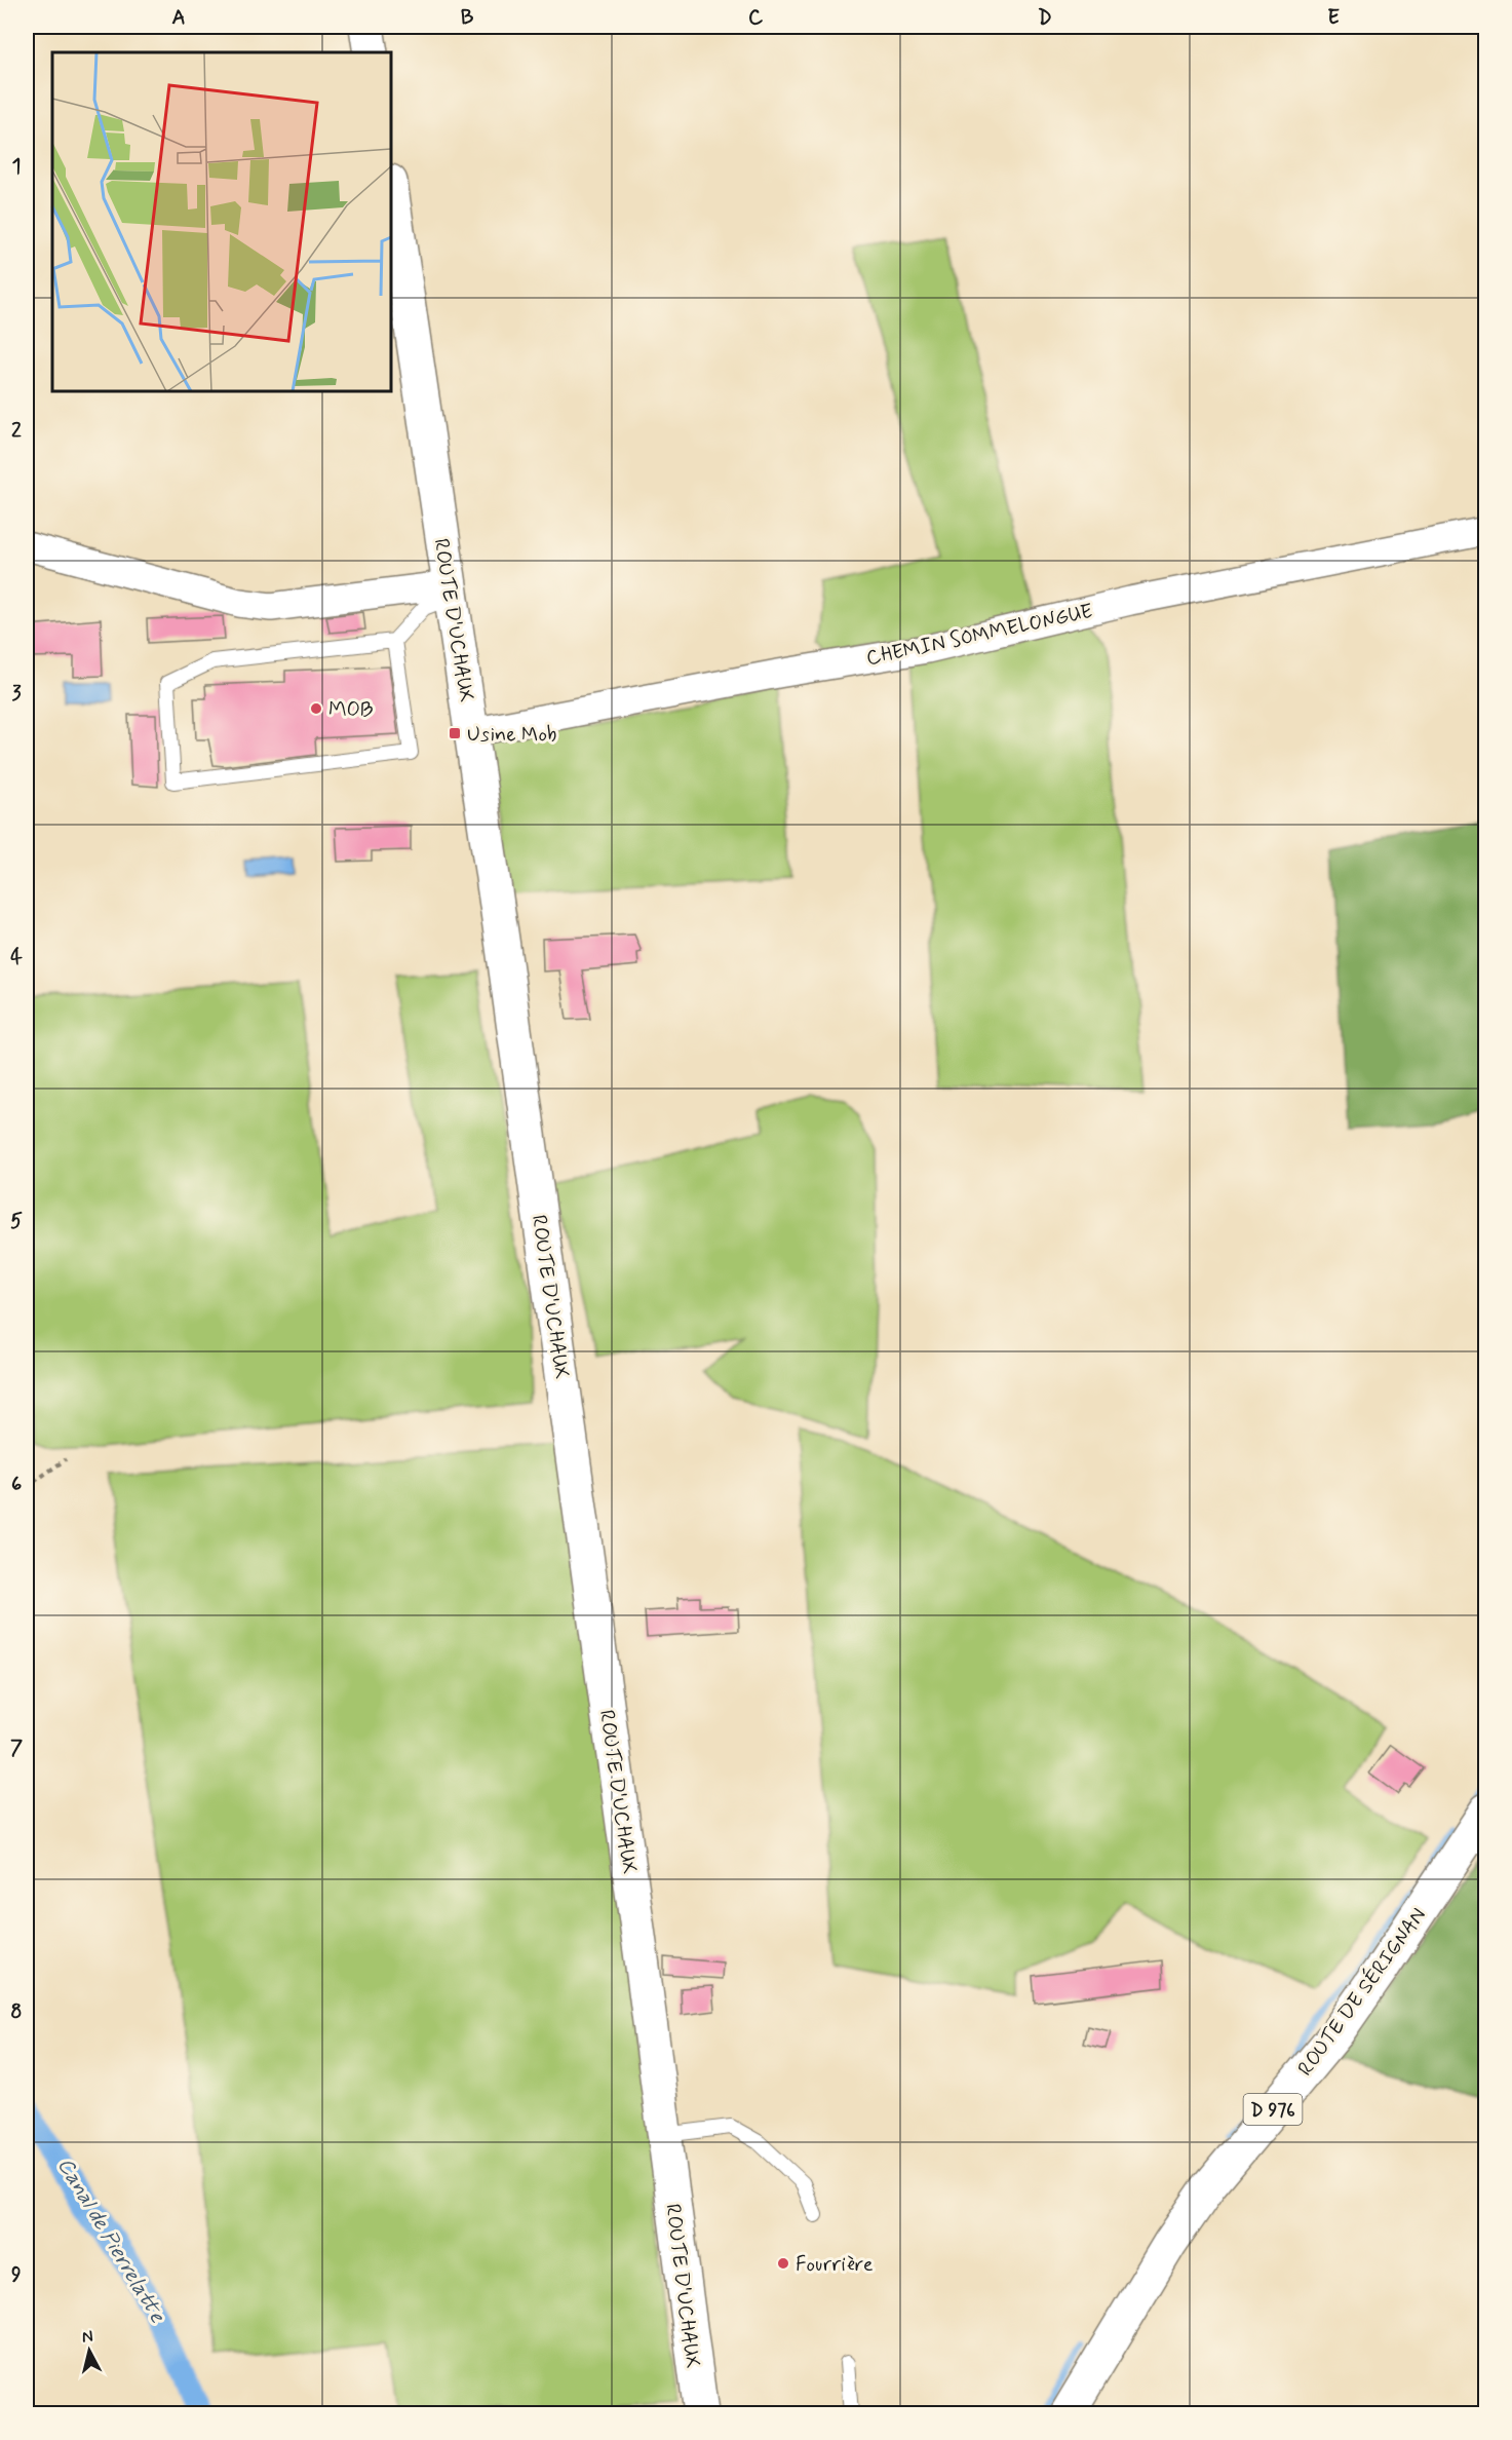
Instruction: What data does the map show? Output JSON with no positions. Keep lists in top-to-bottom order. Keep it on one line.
{"streets":{"main road":["ROUTE D'UCHAUX","ROUTE DE SÉRIGNAN","D 976"],"street":["CHEMIN SOMMELONGUE"]},"crossings":[["ROUTE D'UCHAUX","CHEMIN SOMMELONGUE"]],"water":["Canal de Pierrelatte"],"places":{"other":["MOB","Fourrière"],"transit":["Usine Mob"]},"north":"top","grid":{"columns":["A","B","C","D","E"],"rows":["1","2","3","4","5","6","7","8","9"]}}
